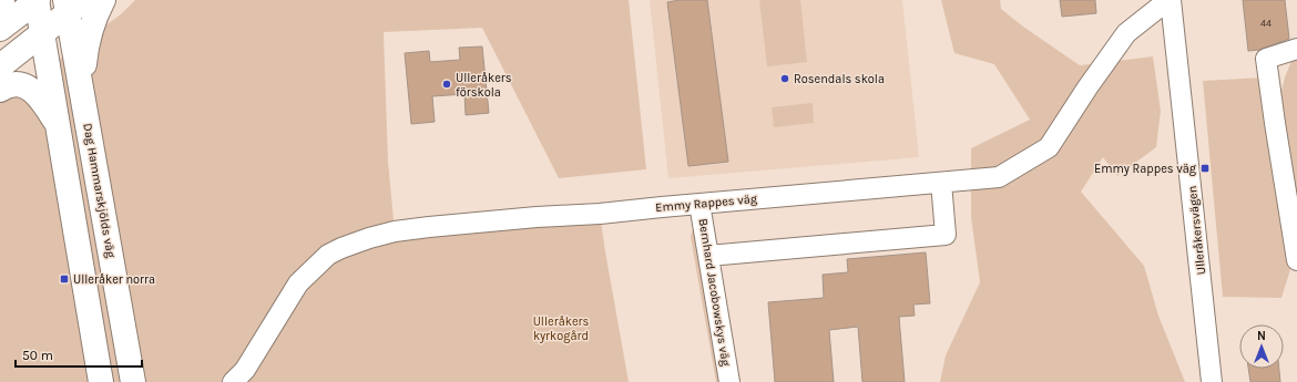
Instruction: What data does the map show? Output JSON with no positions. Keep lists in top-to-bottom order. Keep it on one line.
{"streets":{"main road":["Dag Hammarskjölds väg"],"street":["Emmy Rappes väg","Ulleråkersvägen","Bernhard Jacobowskys väg"]},"crossings":[["Emmy Rappes väg","Ulleråkersvägen"],["Emmy Rappes väg","Bernhard Jacobowskys väg"]],"parks":["Ulleråkers kyrkogård"],"places":{"other":["Rosendals skola","Ulleråkers förskola"],"transit":["Emmy Rappes väg","Ulleråker norra"]},"house_numbers":["44"],"scale_bar":"50 m","north":"top"}
